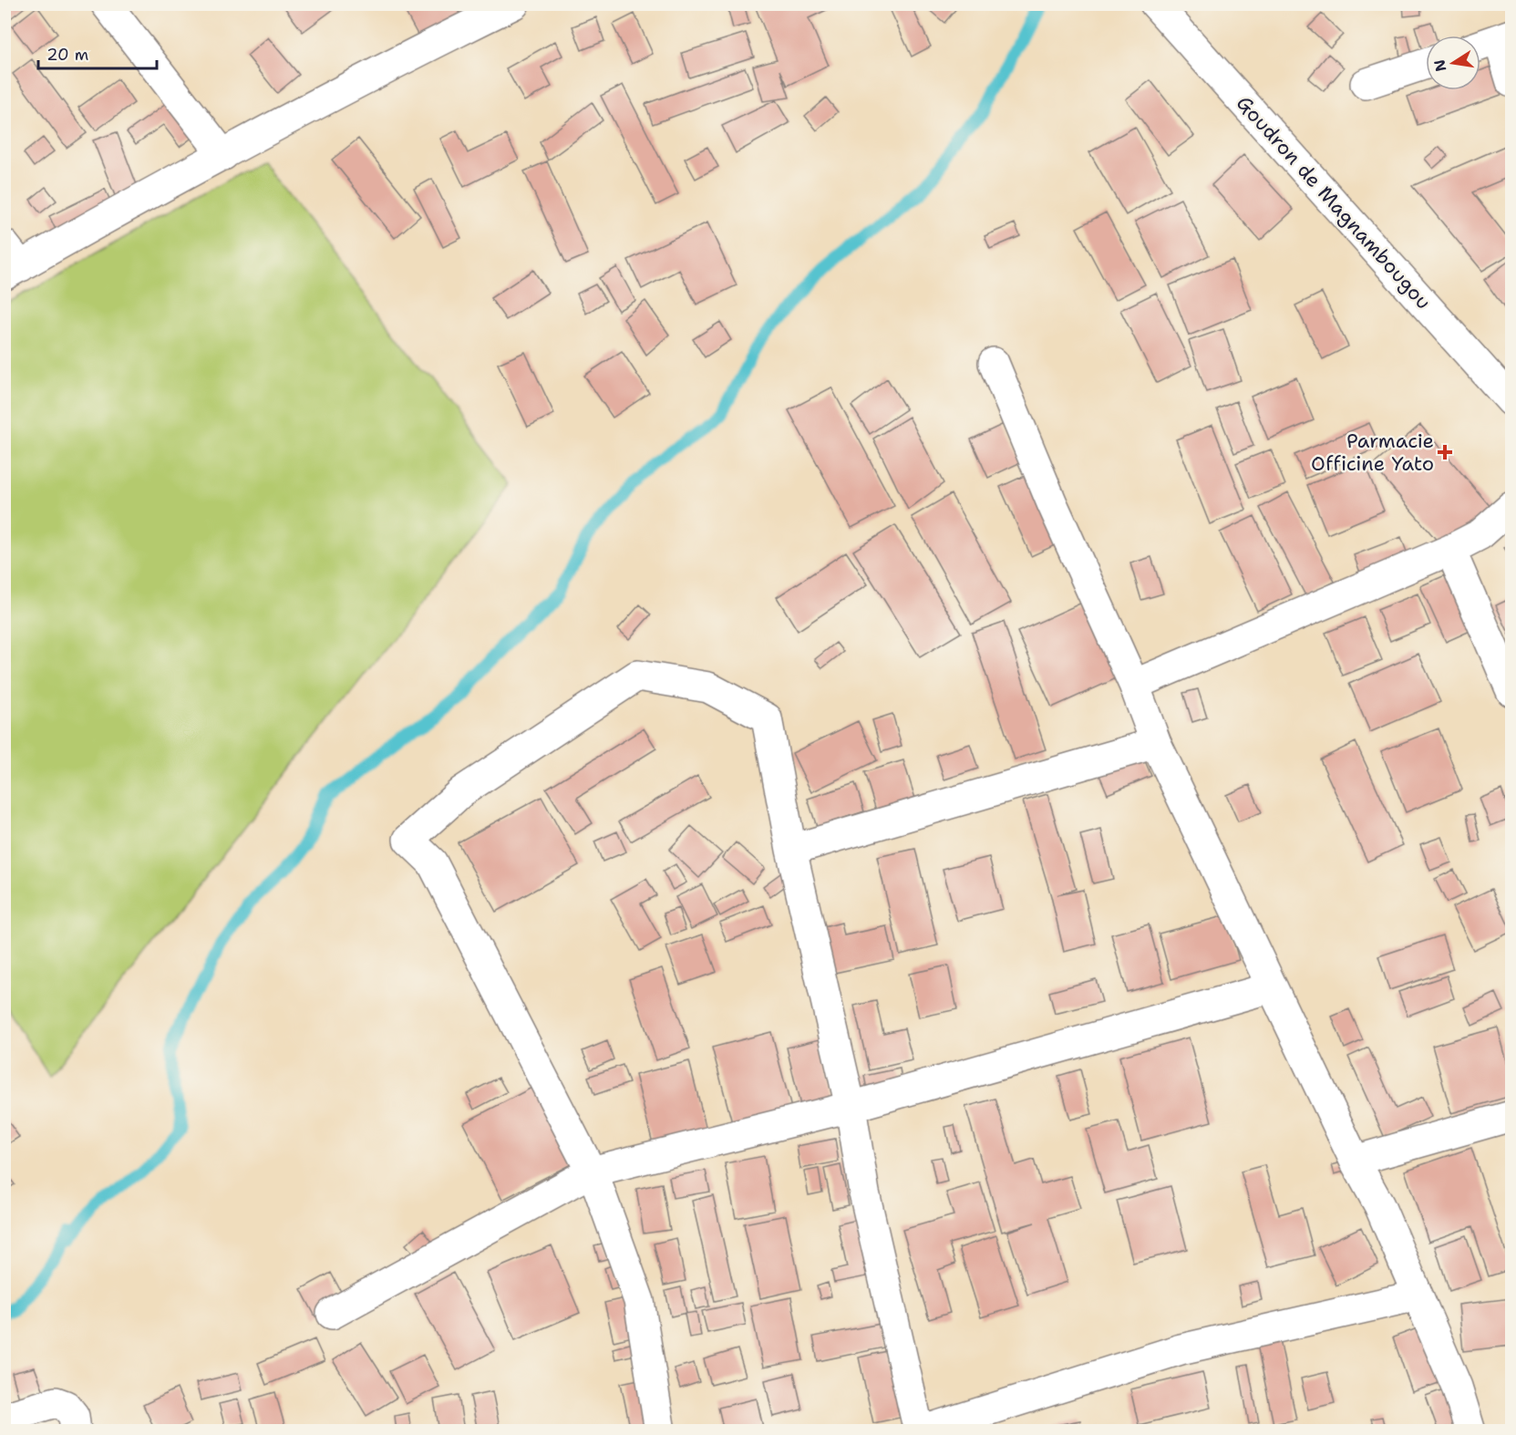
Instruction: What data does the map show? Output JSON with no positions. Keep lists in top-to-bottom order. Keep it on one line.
{"streets":{"street":["Goudron de Magnambougou"]},"places":{"health":["Parmacie Officine Yato"]},"scale_bar":"20 m","north":"left"}
